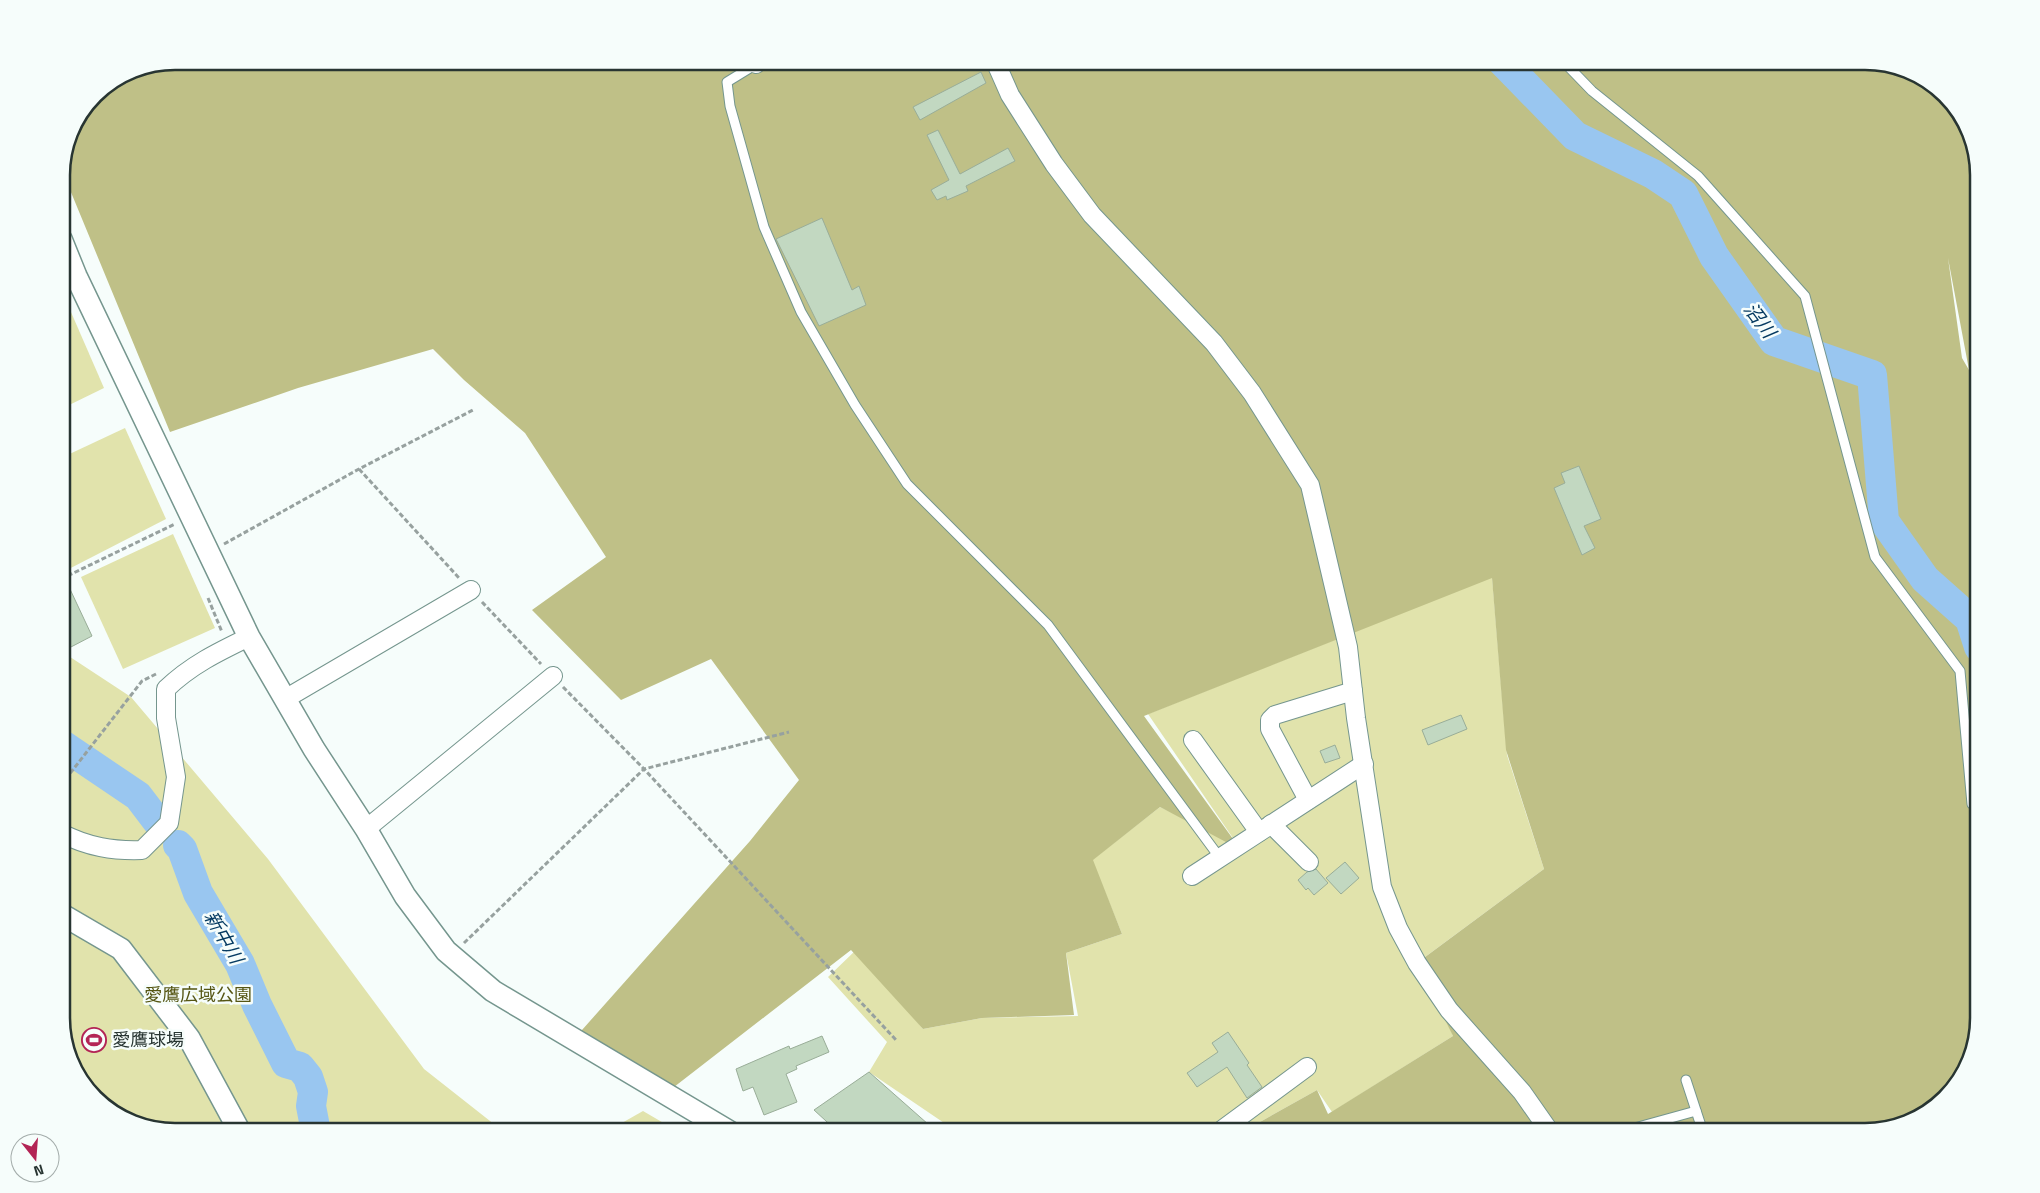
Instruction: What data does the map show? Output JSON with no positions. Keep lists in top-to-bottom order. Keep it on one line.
{"water":["沼川","新中川"],"parks":["愛鷹広域公園"],"places":{"sports":["愛鷹球場"]},"north":"bottom"}
